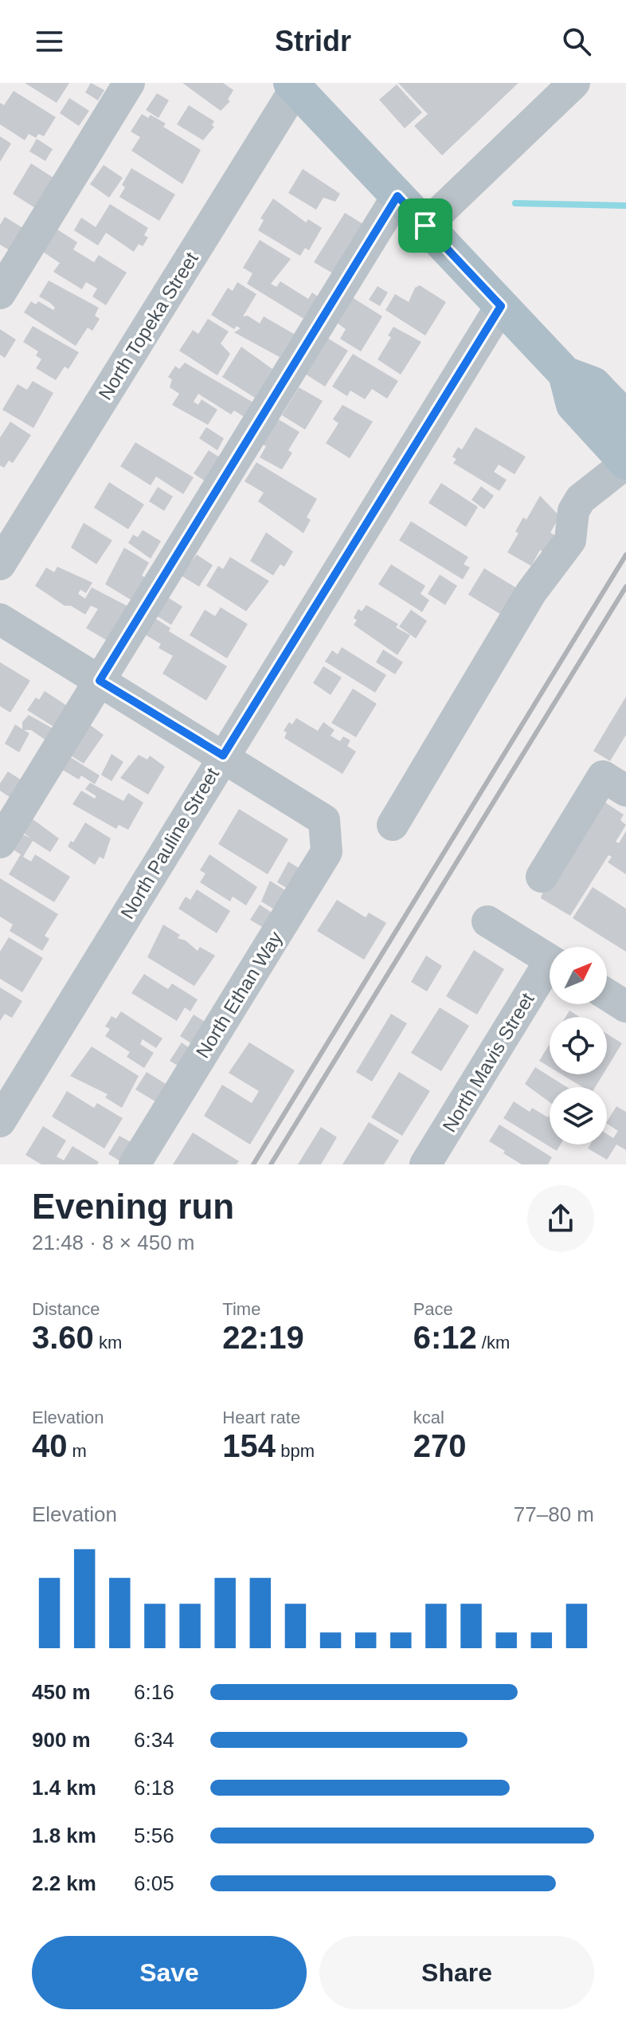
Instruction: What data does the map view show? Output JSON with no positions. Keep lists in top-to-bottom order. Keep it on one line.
{"streets":{"street":["North Topeka Street","North Pauline Street","North Ethan Way","North Mavis Street"]},"crossings":[["North Pauline Street","North Ethan Way"]],"north":"top right","page":{"header":"Stridr","heading":["Evening run","21:48 · 8 × 450 m"],"stats":[["Distance","3.60 km"],["Time","22:19"],["Pace","6:12 /km"],["Elevation","40 m"],["Heart rate","154 bpm"],["kcal","270"]],"chart":["Elevation","77–80 m"],"list":[{"name":"450 m","note":"6:16"},{"name":"900 m","note":"6:34"},{"name":"1.4 km","note":"6:18"},{"name":"1.8 km","note":"5:56"},{"name":"2.2 km","note":"6:05"}],"buttons":["Save","Share"]}}
